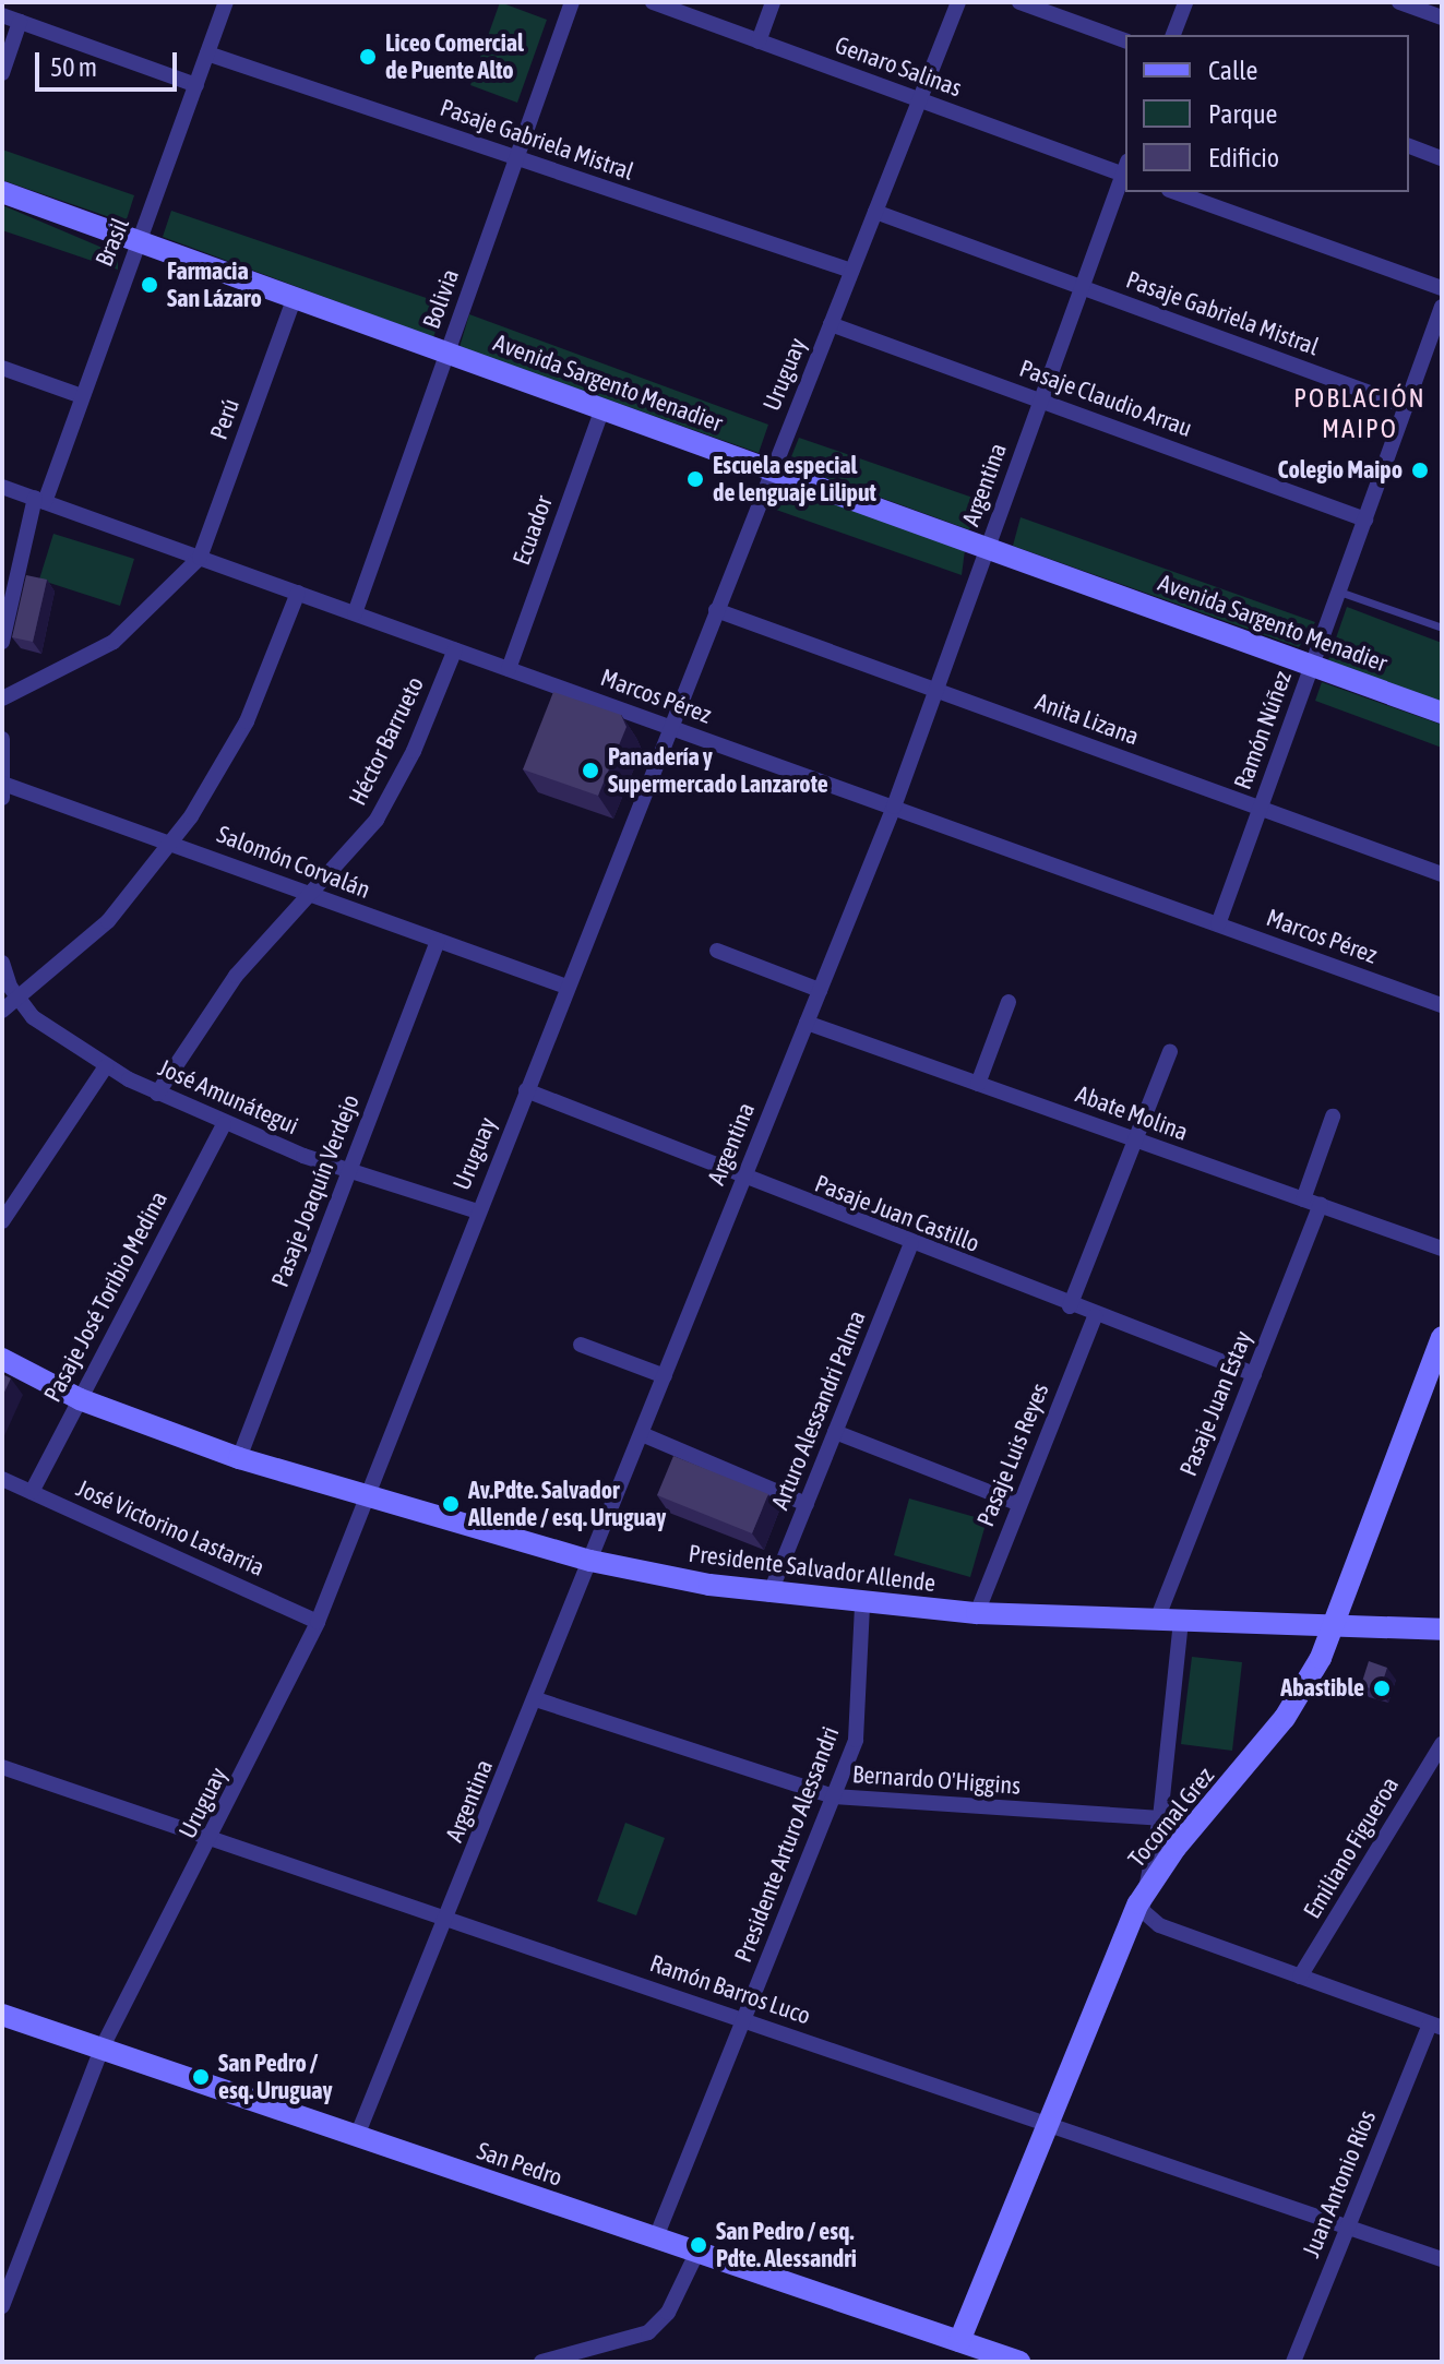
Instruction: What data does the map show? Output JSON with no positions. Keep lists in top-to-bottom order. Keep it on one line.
{"streets":{"main road":["Avenida Sargento Menadier","Presidente Salvador Allende","Tocornal Grez","San Pedro"],"street":["Genaro Salinas","Pasaje Gabriela Mistral","Brasil","Bolivia","Uruguay","Pasaje Claudio Arrau","Perú","Argentina","Ecuador","Marcos Pérez","Anita Lizana","Ramón Núñez","Héctor Barrueto","Salomón Corvalán","José Amunátegui","Abate Molina","Pasaje Joaquín Verdejo","Pasaje Juan Castillo","Pasaje José Toribio Medina","Pasaje Juan Estay","Arturo Alessandri Palma","Pasaje Luis Reyes","José Victorino Lastarria","Bernardo O'Higgins","Presidente Arturo Alessandri","Emiliano Figueroa","Ramón Barros Luco","Juan Antonio Ríos"]},"crossings":[["Genaro Salinas","Uruguay"],["Pasaje Gabriela Mistral","Brasil"],["Pasaje Gabriela Mistral","Bolivia"],["Pasaje Gabriela Mistral","Uruguay"],["Pasaje Gabriela Mistral","Argentina"],["Pasaje Gabriela Mistral","Ramón Núñez"],["Brasil","Avenida Sargento Menadier"],["Brasil","Marcos Pérez"],["Bolivia","Avenida Sargento Menadier"],["Bolivia","Marcos Pérez"],["Uruguay","Avenida Sargento Menadier"],["Uruguay","Pasaje Claudio Arrau"],["Uruguay","Marcos Pérez"],["Uruguay","Anita Lizana"],["Uruguay","Salomón Corvalán"],["Uruguay","José Amunátegui"],["Uruguay","Pasaje Juan Castillo"],["Uruguay","José Victorino Lastarria"],["Uruguay","Presidente Salvador Allende"],["Uruguay","Ramón Barros Luco"],["Uruguay","San Pedro"],["Avenida Sargento Menadier","Perú"],["Avenida Sargento Menadier","Argentina"],["Avenida Sargento Menadier","Ecuador"],["Avenida Sargento Menadier","Ramón Núñez"],["Pasaje Claudio Arrau","Argentina"],["Pasaje Claudio Arrau","Ramón Núñez"],["Perú","Marcos Pérez"],["Argentina","Marcos Pérez"],["Argentina","Anita Lizana"],["Argentina","Abate Molina"],["Argentina","Pasaje Juan Castillo"],["Argentina","Presidente Salvador Allende"],["Argentina","Bernardo O'Higgins"],["Argentina","Ramón Barros Luco"],["Argentina","San Pedro"],["Ecuador","Marcos Pérez"],["Marcos Pérez","Ramón Núñez"],["Marcos Pérez","Héctor Barrueto"],["Anita Lizana","Ramón Núñez"],["Héctor Barrueto","Salomón Corvalán"],["Héctor Barrueto","José Amunátegui"],["Salomón Corvalán","Pasaje Joaquín Verdejo"],["José Amunátegui","Pasaje Joaquín Verdejo"],["José Amunátegui","Pasaje José Toribio Medina"],["Abate Molina","Pasaje Juan Estay"],["Pasaje Joaquín Verdejo","Presidente Salvador Allende"],["Pasaje Juan Castillo","Pasaje Juan Estay"],["Pasaje Juan Castillo","Arturo Alessandri Palma"],["Pasaje Juan Castillo","Pasaje Luis Reyes"],["Pasaje José Toribio Medina","José Victorino Lastarria"],["Pasaje José Toribio Medina","Presidente Salvador Allende"],["Pasaje Juan Estay","Presidente Salvador Allende"],["Arturo Alessandri Palma","Presidente Salvador Allende"],["Pasaje Luis Reyes","Presidente Salvador Allende"],["Presidente Salvador Allende","Tocornal Grez"],["Presidente Salvador Allende","Presidente Arturo Alessandri"],["Bernardo O'Higgins","Tocornal Grez"],["Bernardo O'Higgins","Presidente Arturo Alessandri"],["Tocornal Grez","Ramón Barros Luco"],["Tocornal Grez","San Pedro"],["Presidente Arturo Alessandri","Ramón Barros Luco"],["Presidente Arturo Alessandri","San Pedro"],["Ramón Barros Luco","Juan Antonio Ríos"]],"districts":["POBLACIÓN MAIPO"],"places":["Liceo Comercial de Puente Alto","Farmacia San Lázaro","Colegio Maipo","Escuela especial de lenguaje Liliput","Panadería y Supermercado Lanzarote","Av.Pdte. Salvador Allende / esq. Uruguay","Abastible","San Pedro / esq. Uruguay","San Pedro / esq. Pdte. Alessandri"],"legend":["Calle","Parque","Edificio"],"scale_bar":"50 m"}
